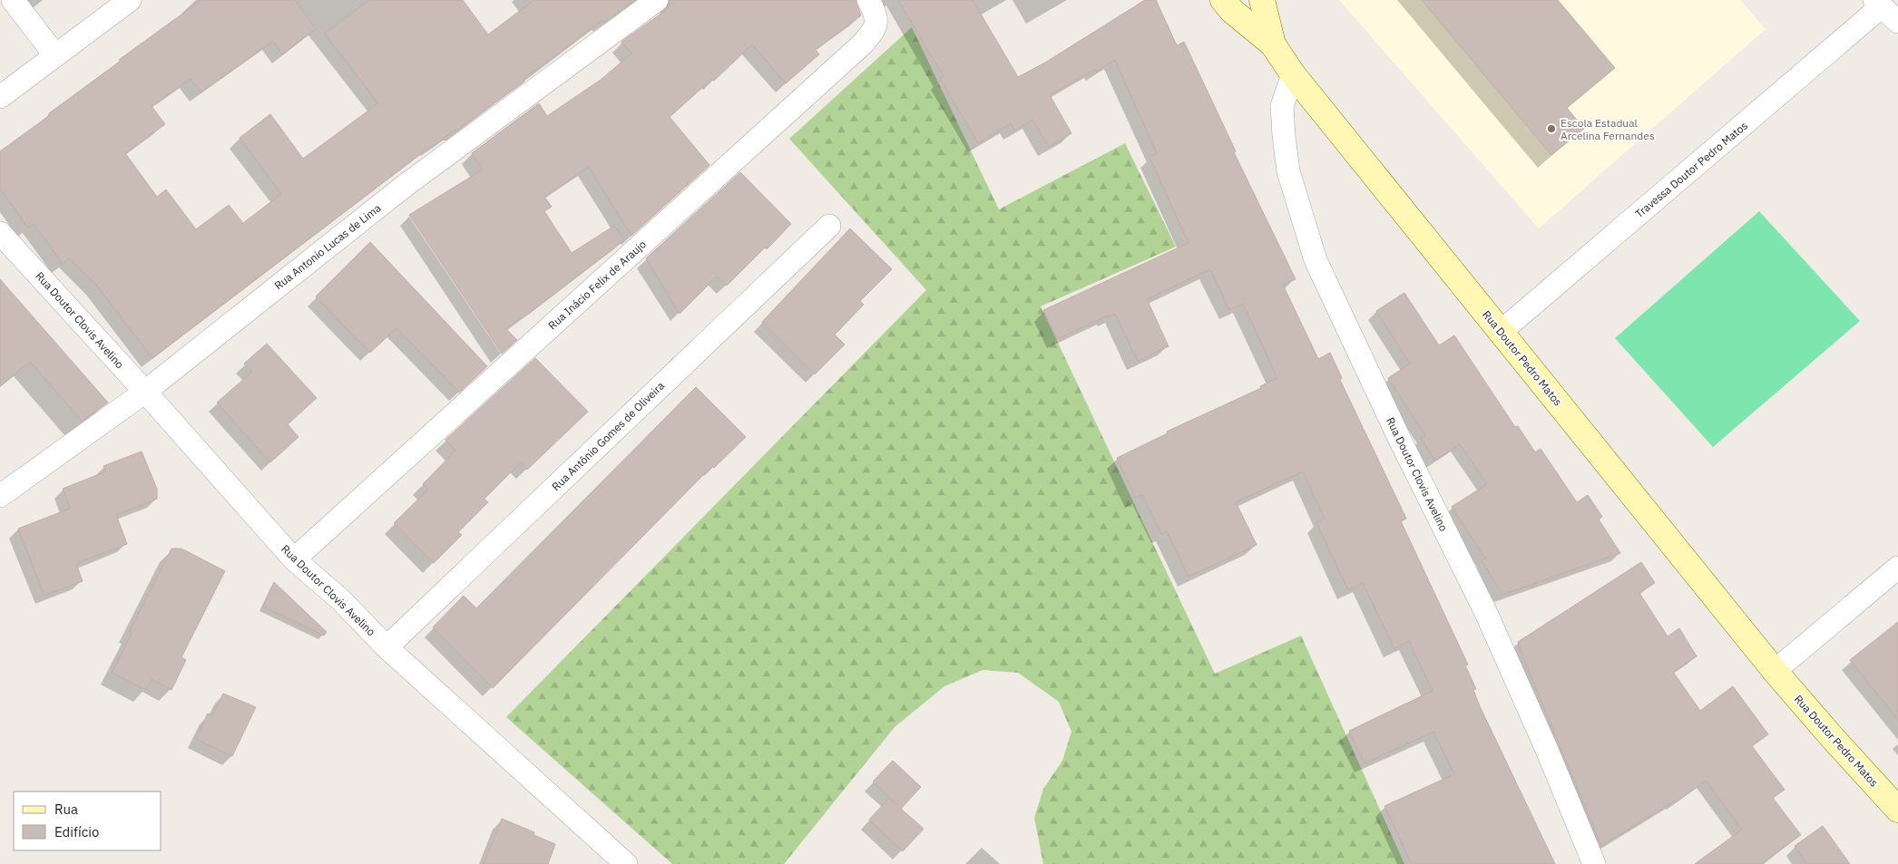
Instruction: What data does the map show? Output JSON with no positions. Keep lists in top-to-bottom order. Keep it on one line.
{"streets":{"main road":["Rua Doutor Pedro Matos"],"street":["Travessa Doutor Pedro Matos","Rua Antonio Lucas de Lima","Rua Inácio Felix de Araujo","Rua Doutor Clovis Avelino","Rua Antônio Gomes de Oliveira"]},"crossings":[["Travessa Doutor Pedro Matos","Rua Doutor Pedro Matos"],["Rua Antonio Lucas de Lima","Rua Doutor Clovis Avelino"],["Rua Inácio Felix de Araujo","Rua Doutor Clovis Avelino"],["Rua Doutor Clovis Avelino","Rua Doutor Pedro Matos"],["Rua Doutor Clovis Avelino","Rua Antônio Gomes de Oliveira"]],"places":["Escola Estadual Arcelina Fernandes"],"legend":["Rua","Edifício"]}
